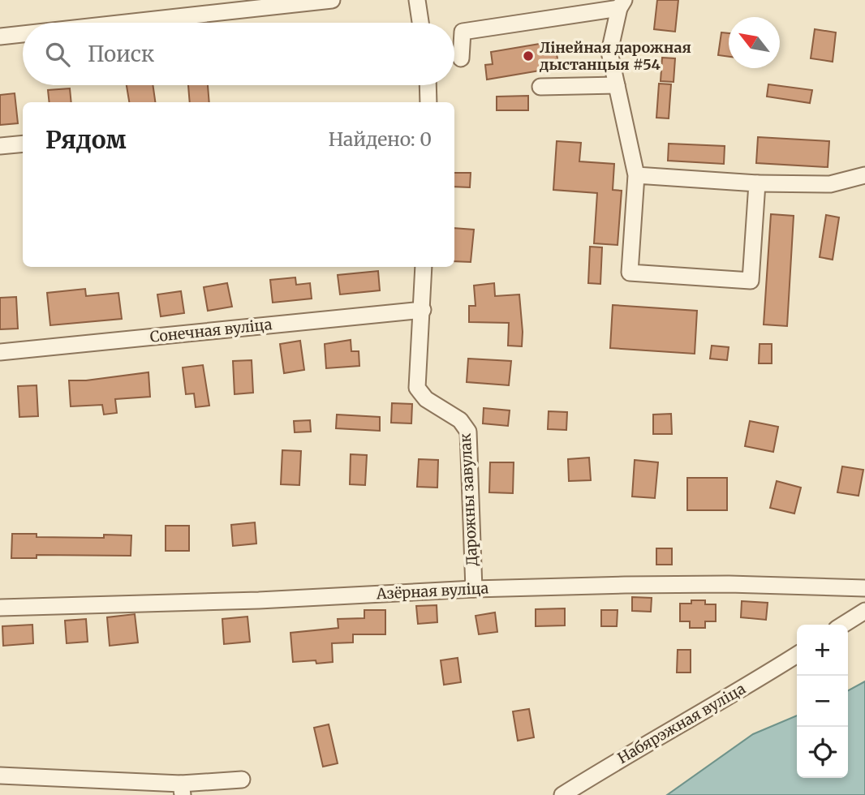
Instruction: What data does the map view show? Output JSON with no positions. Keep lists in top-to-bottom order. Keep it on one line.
{"streets":{"street":["Сонечная вуліца","Дарожны завулак","Азёрная вуліца","Набярэжная вуліца"]},"crossings":[["Сонечная вуліца","Дарожны завулак"],["Дарожны завулак","Азёрная вуліца"]],"places":["Лінейная дарожная дыстанцыя #54"],"north":"top left","page":{"search":"Поиск","heading":["Рядом","Найдено: 0"],"map_buttons":["+","−"]}}
